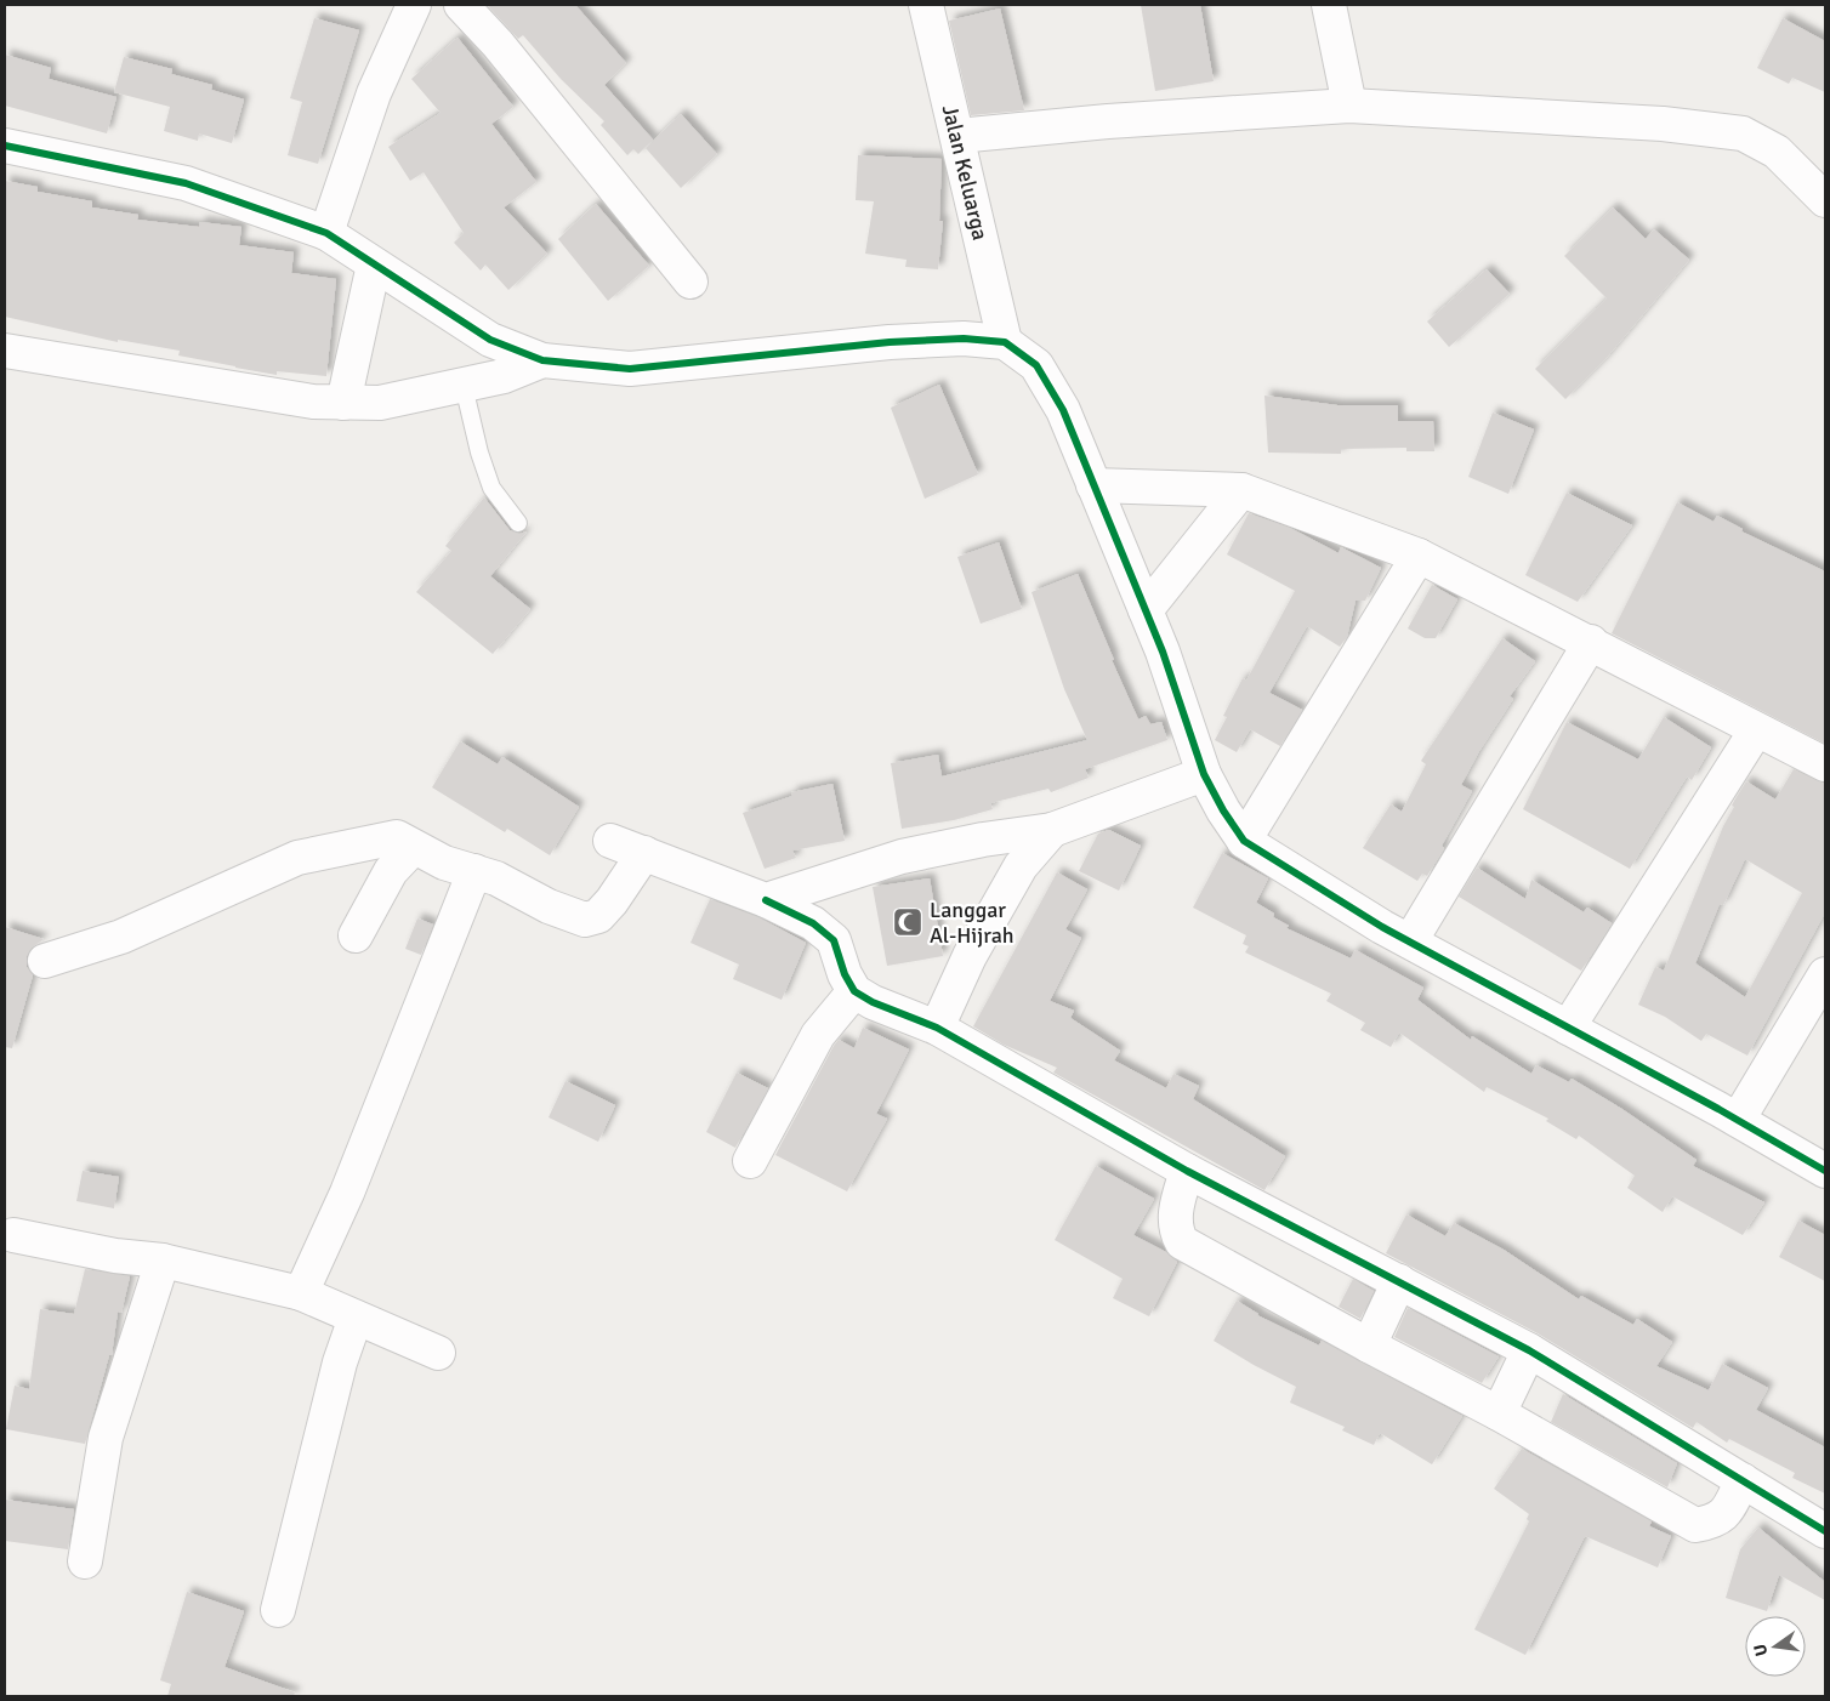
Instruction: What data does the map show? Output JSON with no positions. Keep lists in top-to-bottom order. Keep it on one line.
{"streets":{"street":["Jalan Keluarga"]},"places":{"mosque":["Langgar Al-Hijrah"]},"north":"left"}
